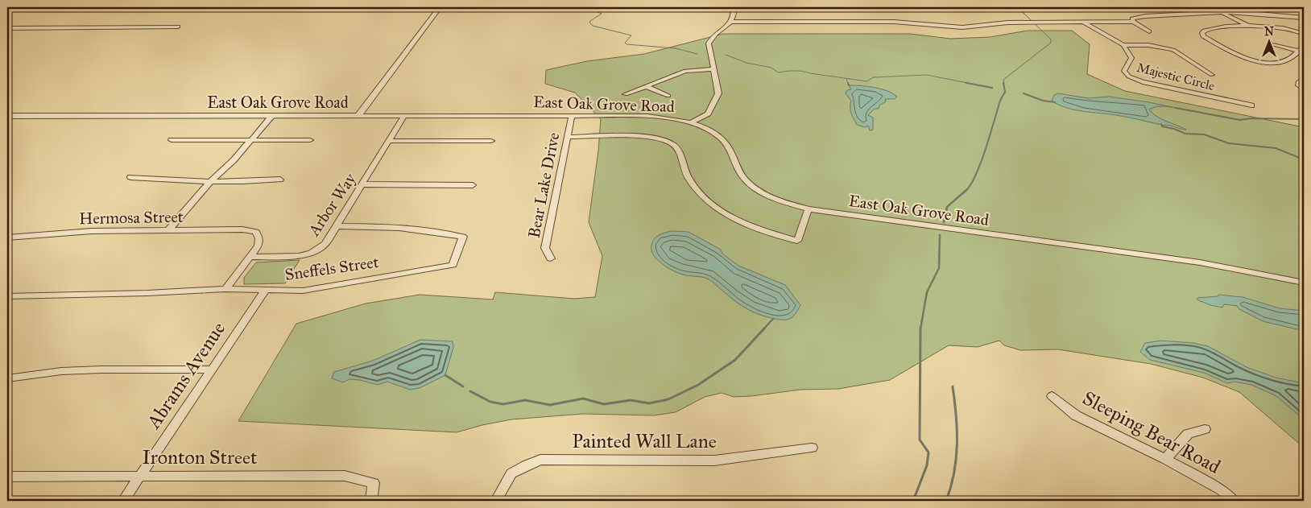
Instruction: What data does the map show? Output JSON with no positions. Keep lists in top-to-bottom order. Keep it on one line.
{"streets":{"street":["Majestic Circle","East Oak Grove Road","Bear Lake Drive","Arbor Way","Hermosa Street","Sneffels Street","Abrams Avenue","Sleeping Bear Road","Painted Wall Lane","Ironton Street"]},"crossings":[["East Oak Grove Road","Bear Lake Drive"],["East Oak Grove Road","Arbor Way"],["Arbor Way","Hermosa Street"],["Arbor Way","Sneffels Street"],["Sneffels Street","Abrams Avenue"],["Abrams Avenue","Ironton Street"]],"north":"top"}
